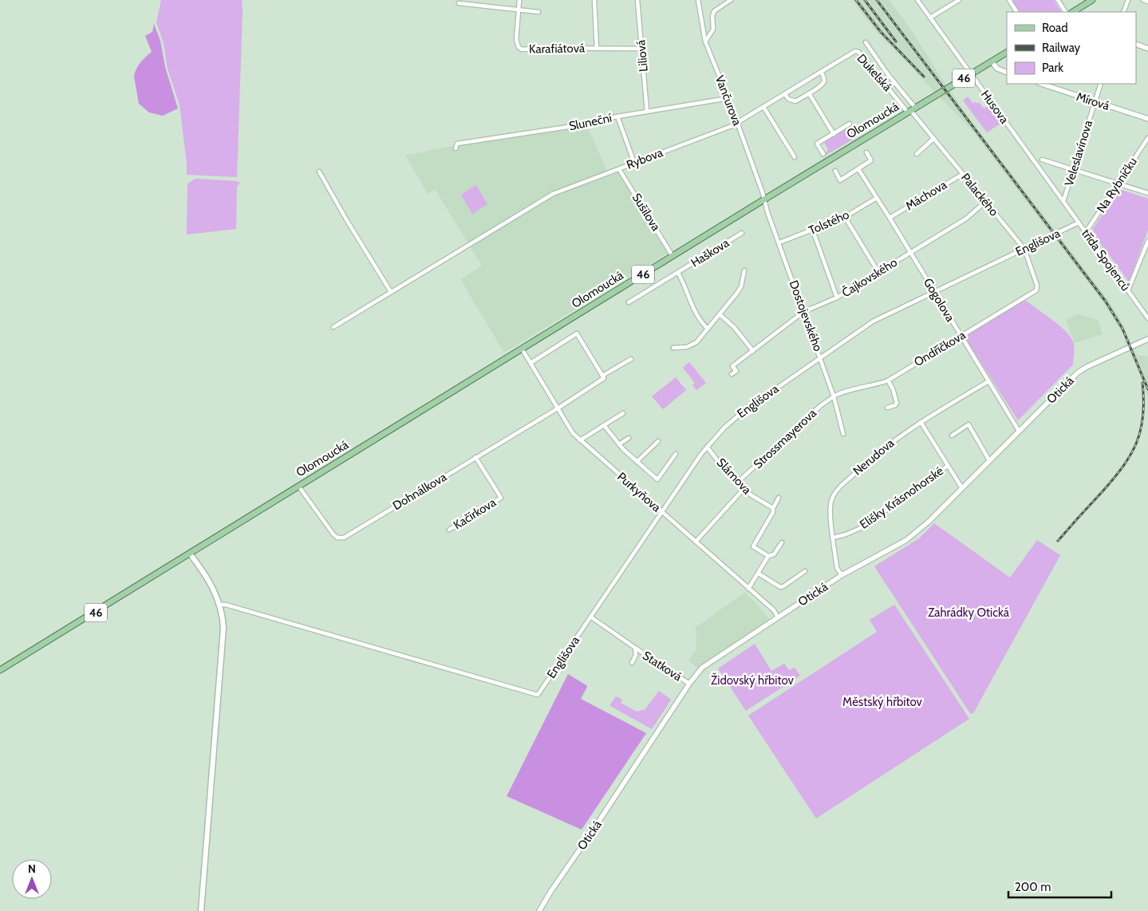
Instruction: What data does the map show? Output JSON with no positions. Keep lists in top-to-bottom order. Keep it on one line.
{"streets":{"main road":["46","Olomoucká"],"street":["Karafiátová","Liliová","Dukelská","Vančurova","Mírová","Husova","Sluneční","Veleslavínova","Rybova","Na Rybníčku","Palackého","Máchova","Sušilova","Tolstého","Englišova","Haškova","třída Spojenců","Čajkovského","Gogolova","Dostojevského","Ondříčkova","Otická","Strossmayerova","Nerudova","Slámova","Dohnálkova","Purkyňova","Elišky Krásnohorské","Kačírkova","Statková"]},"crossings":[["Karafiátová","Liliová"],["Liliová","Sluneční"],["Dukelská","Olomoucká"],["Dukelská","Rybova"],["Dukelská","Palackého"],["46","Olomoucká"],["Vančurova","Olomoucká"],["Vančurova","Sluneční"],["Vančurova","Rybova"],["Vančurova","Dostojevského"],["Mírová","Veleslavínova"],["Husova","Olomoucká"],["Husova","Veleslavínova"],["Husova","třída Spojenců"],["Olomoucká","Palackého"],["Olomoucká","Sušilova"],["Olomoucká","Dostojevského"],["Olomoucká","Dohnálkova"],["Olomoucká","Purkyňova"],["Veleslavínova","třída Spojenců"],["Rybova","Sušilova"],["Na Rybníčku","třída Spojenců"],["Palackého","Máchova"],["Palackého","Englišova"],["Palackého","Čajkovského"],["Palackého","Ondříčkova"],["Máchova","Gogolova"],["Tolstého","Gogolova"],["Tolstého","Dostojevského"],["Englišova","třída Spojenců"],["Englišova","Gogolova"],["Englišova","Dostojevského"],["Englišova","Slámova"],["Englišova","Purkyňova"],["Čajkovského","Gogolova"],["Čajkovského","Dostojevského"],["Gogolova","Ondříčkova"],["Gogolova","Otická"],["Gogolova","Nerudova"],["Dostojevského","Ondříčkova"],["Dostojevského","Strossmayerova"],["Ondříčkova","Strossmayerova"],["Otická","Nerudova"],["Otická","Purkyňova"],["Otická","Statková"],["Strossmayerova","Slámova"],["Nerudova","Elišky Krásnohorské"],["Dohnálkova","Purkyňova"],["Dohnálkova","Kačírkova"]],"parks":["Zahrádky Otická","Židovský hřbitov","Městský hřbitov"],"legend":["Road","Railway","Park"],"scale_bar":"200 m","north":"top"}
